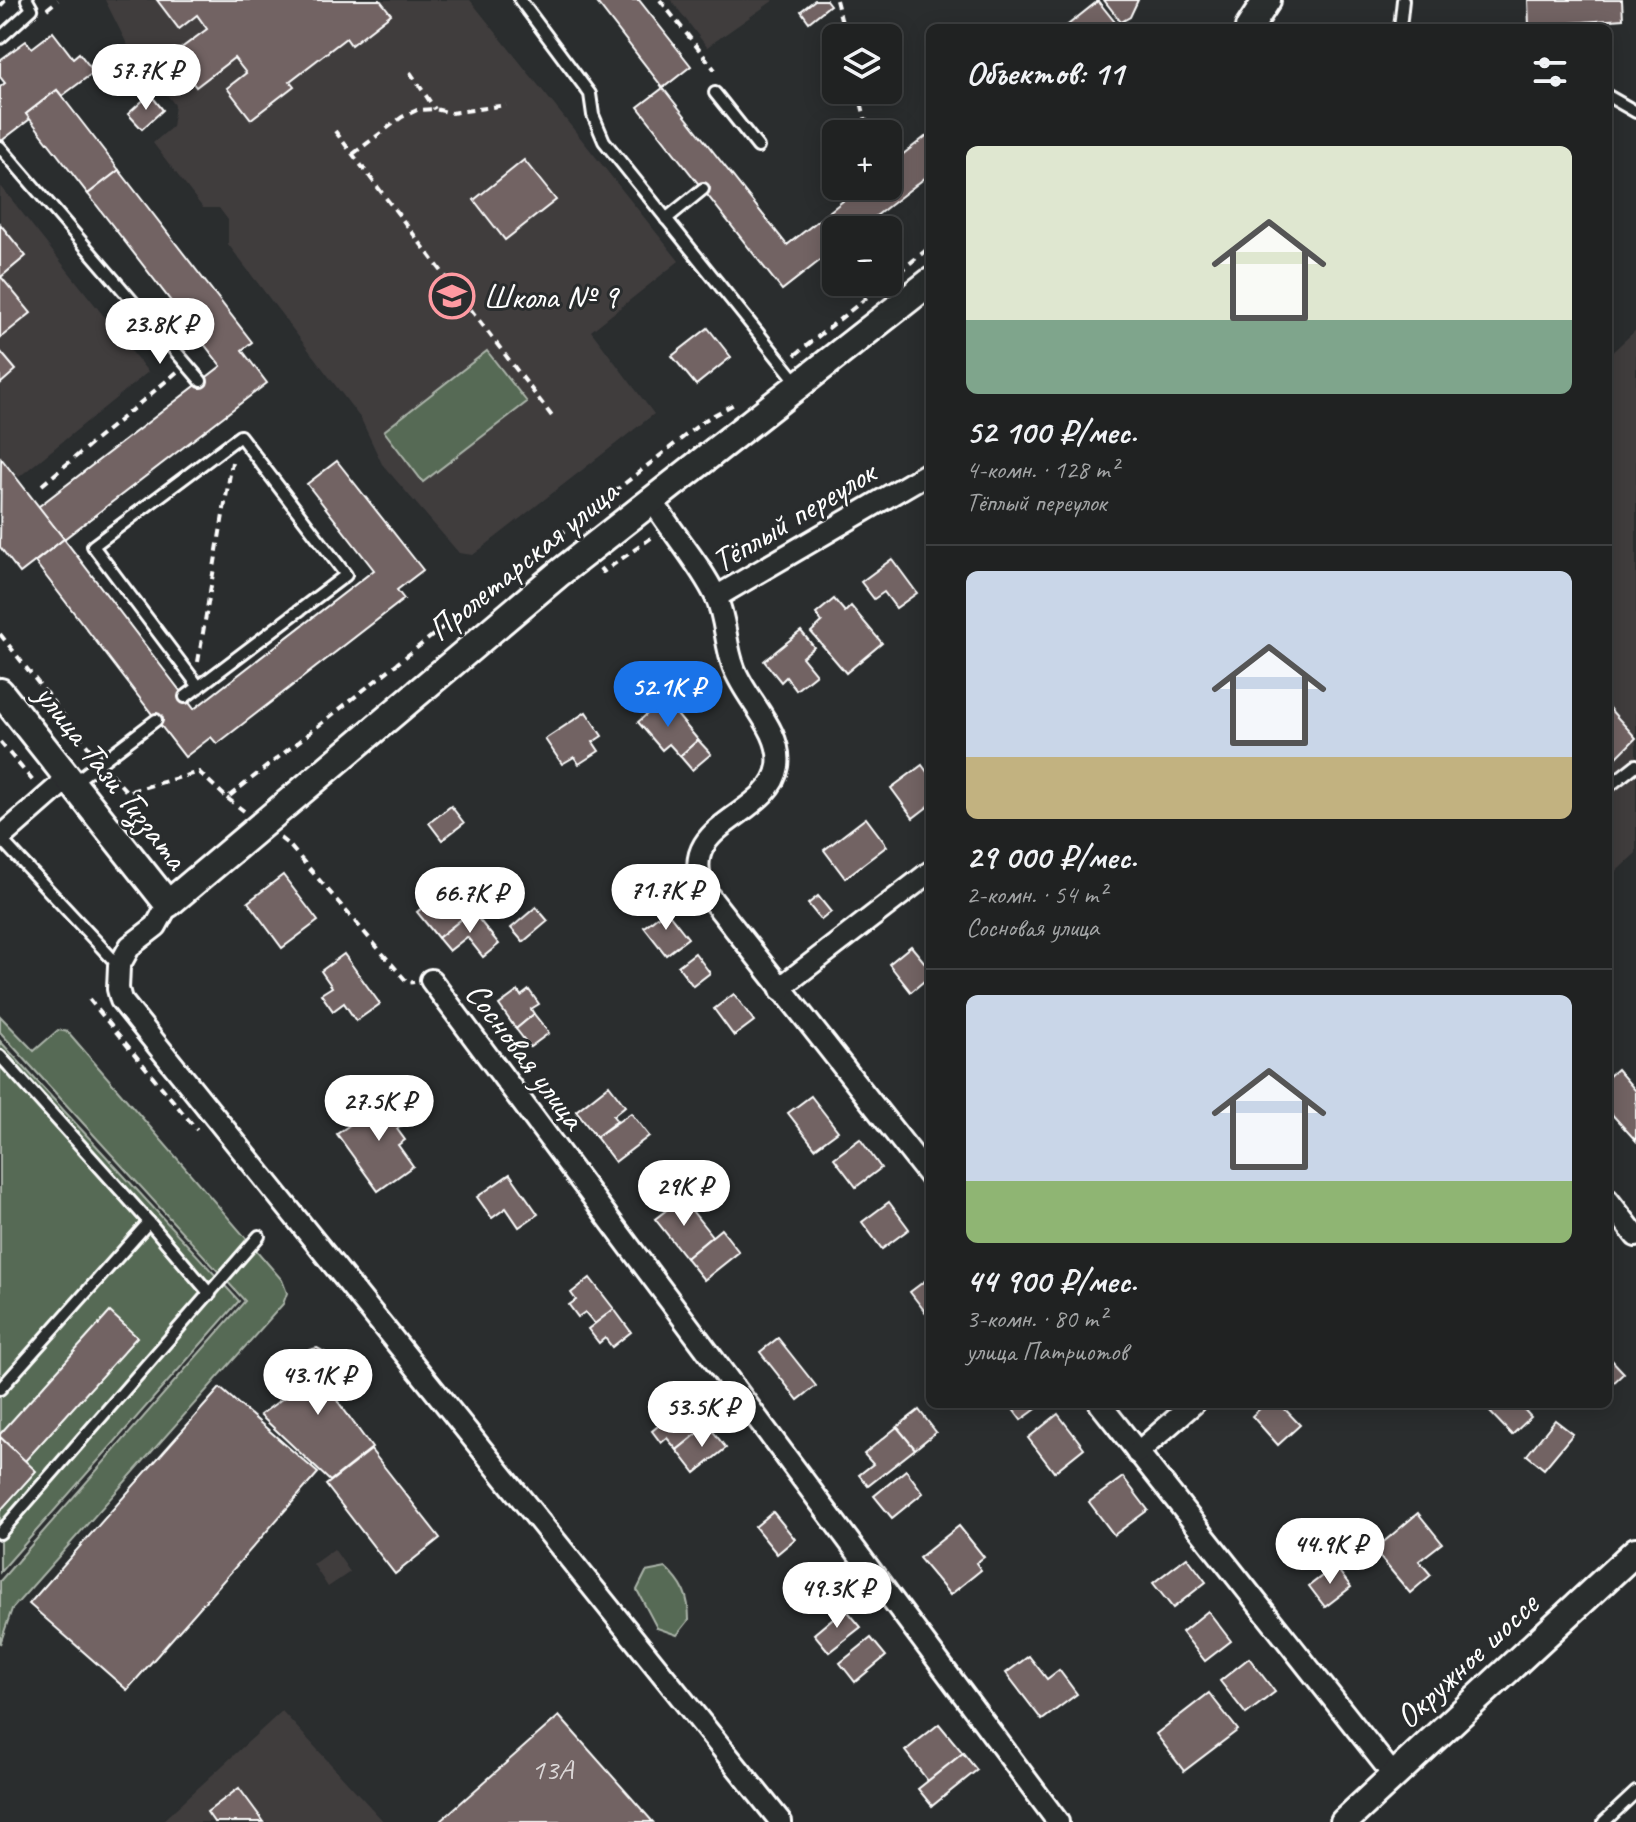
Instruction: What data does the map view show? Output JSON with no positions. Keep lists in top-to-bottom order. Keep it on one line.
{"streets":{"street":["Тёплый переулок","Пролетарская улица","улица Тази Гиззата","Сосновая улица","Окружное шоссе"]},"crossings":[["Пролетарская улица","улица Тази Гиззата"]],"places":{"school or university":["Школа № 9"]},"house_numbers":["13А"],"page":{"map_buttons":["+","−"],"heading":"Объектов: 11","price":["57.7K ₽","23.8K ₽","52.1K ₽","71.7K ₽","66.7K ₽","27.5K ₽","29K ₽","43.1K ₽","53.5K ₽","44.9K ₽","49.3K ₽"],"list":[{"name":"52 100 ₽/мес.","note":"4-комн. · 128 m² · Тёплый переулок"},{"name":"29 000 ₽/мес.","note":"2-комн. · 54 m² · Сосновая улица"},{"name":"44 900 ₽/мес.","note":"3-комн. · 80 m² · улица Патриотов"}]}}
